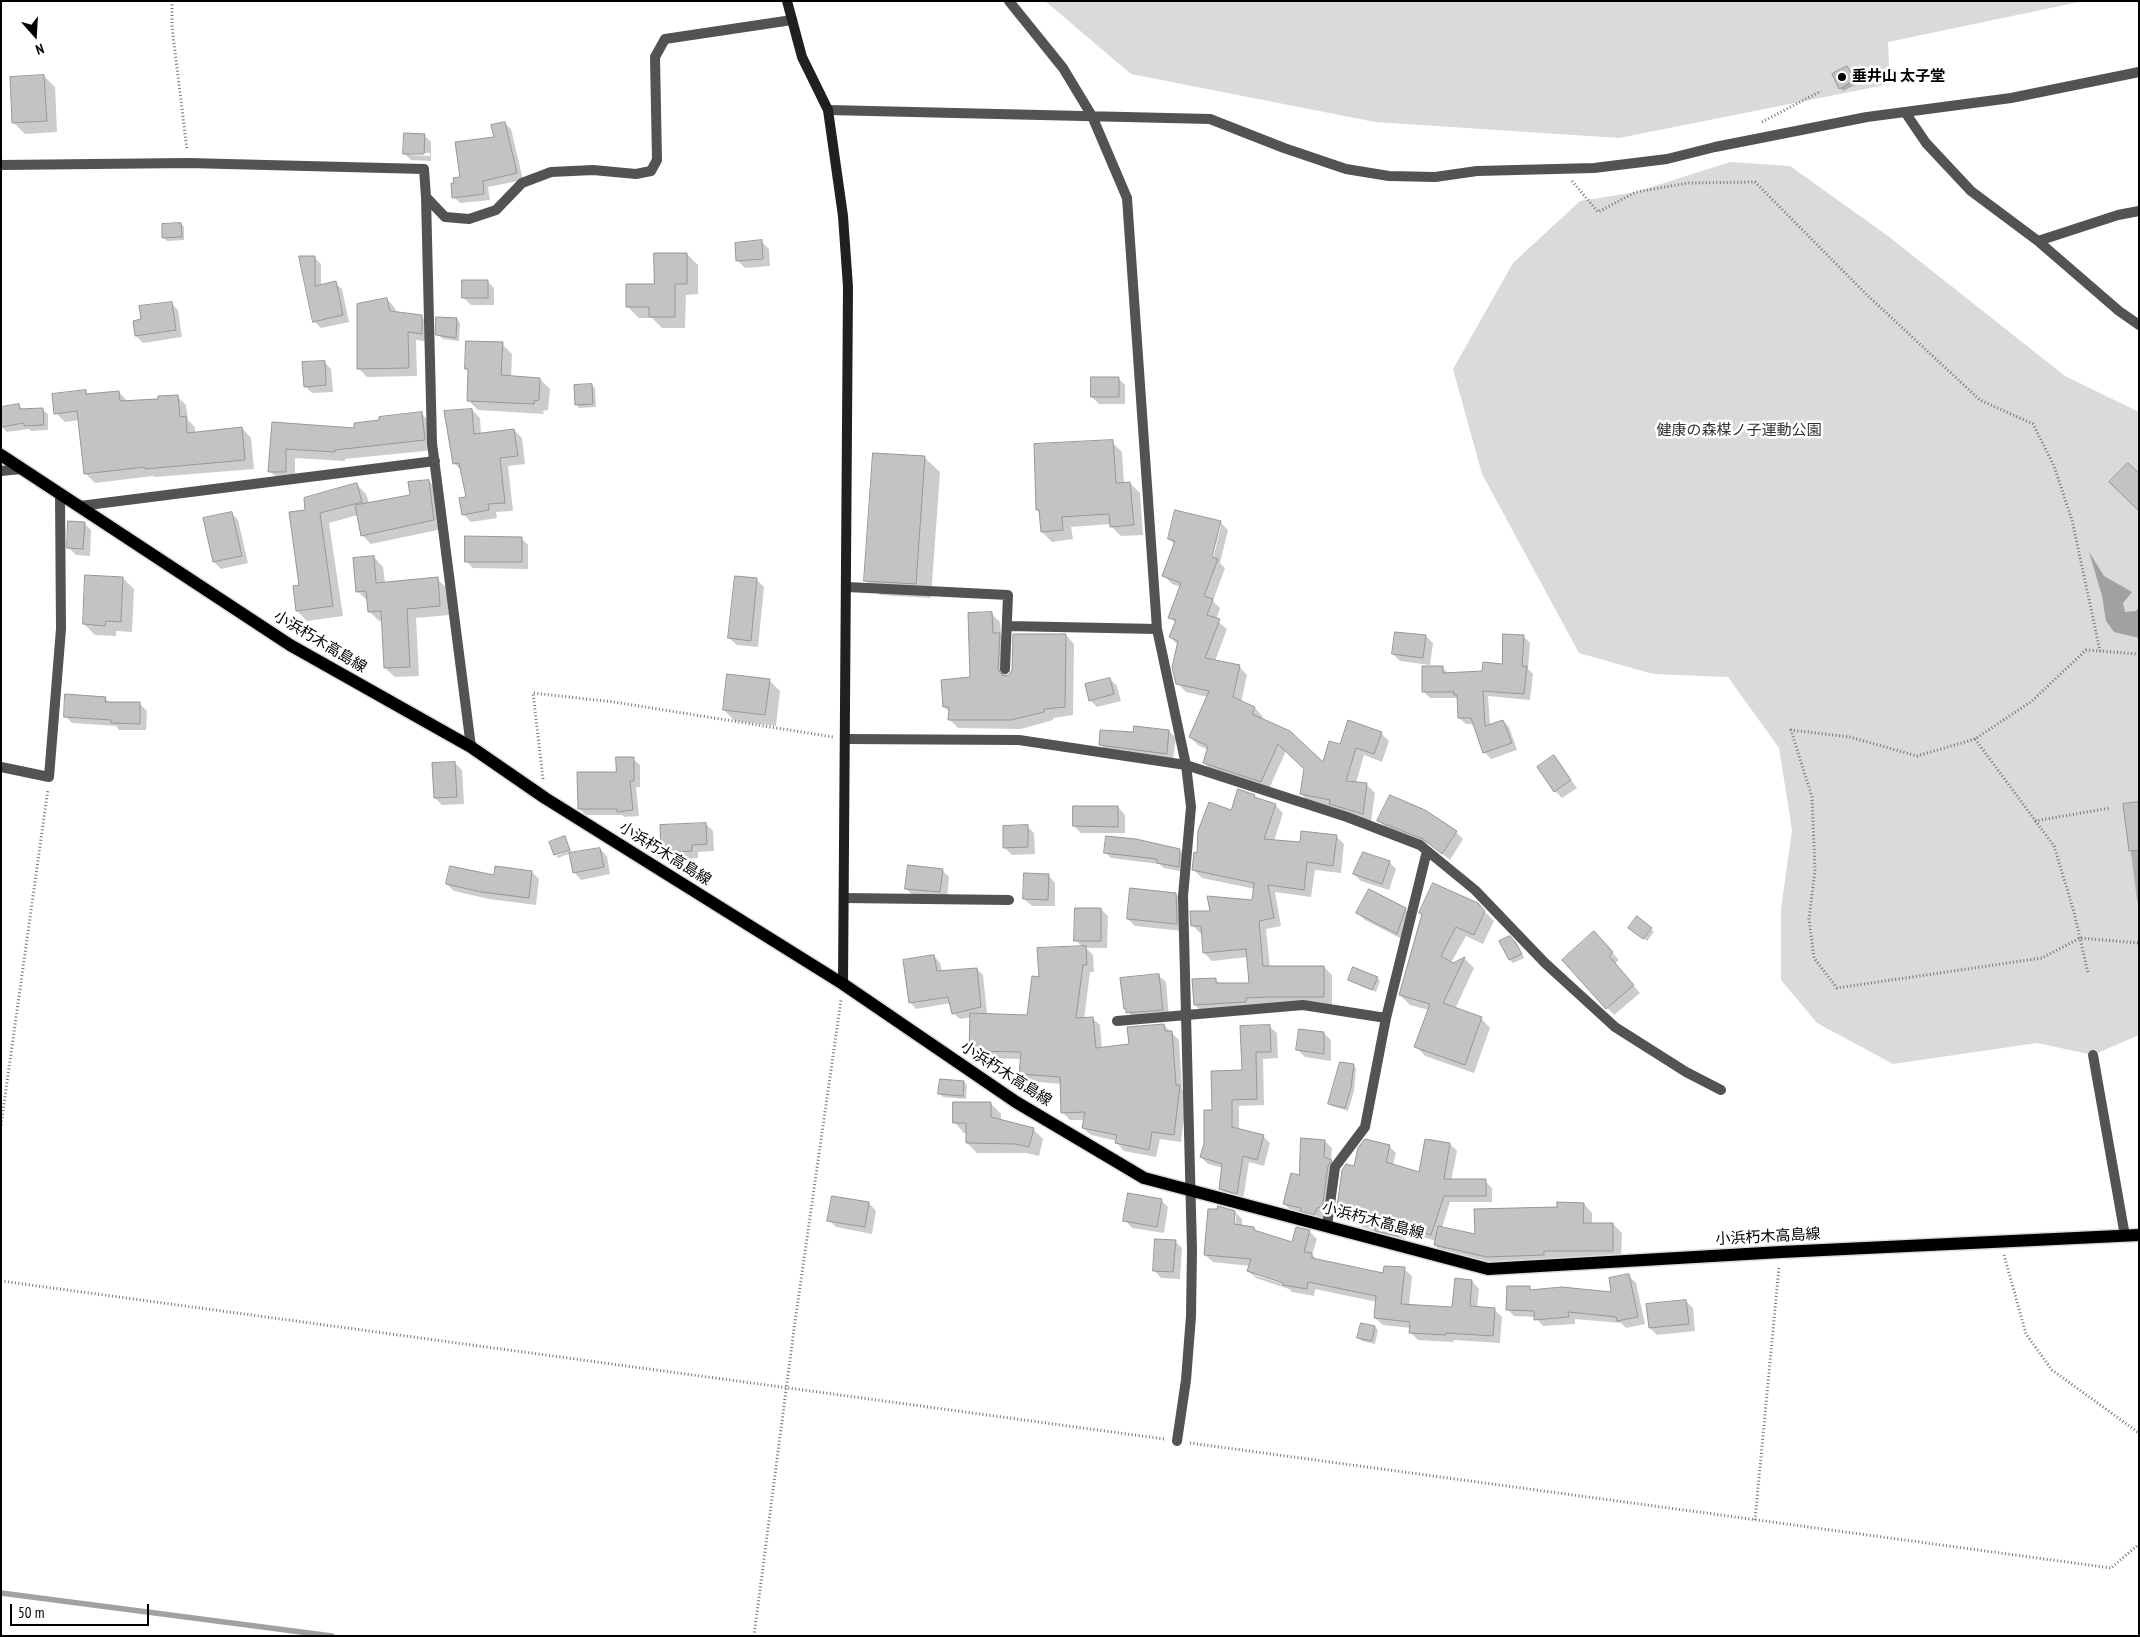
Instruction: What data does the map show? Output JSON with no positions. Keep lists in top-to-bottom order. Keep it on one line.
{"streets":{"main road":["小浜朽木高島線"]},"parks":["健康の森楳ノ子運動公園"],"places":["垂井山 太子堂"],"scale_bar":"50 m","north":"bottom"}
